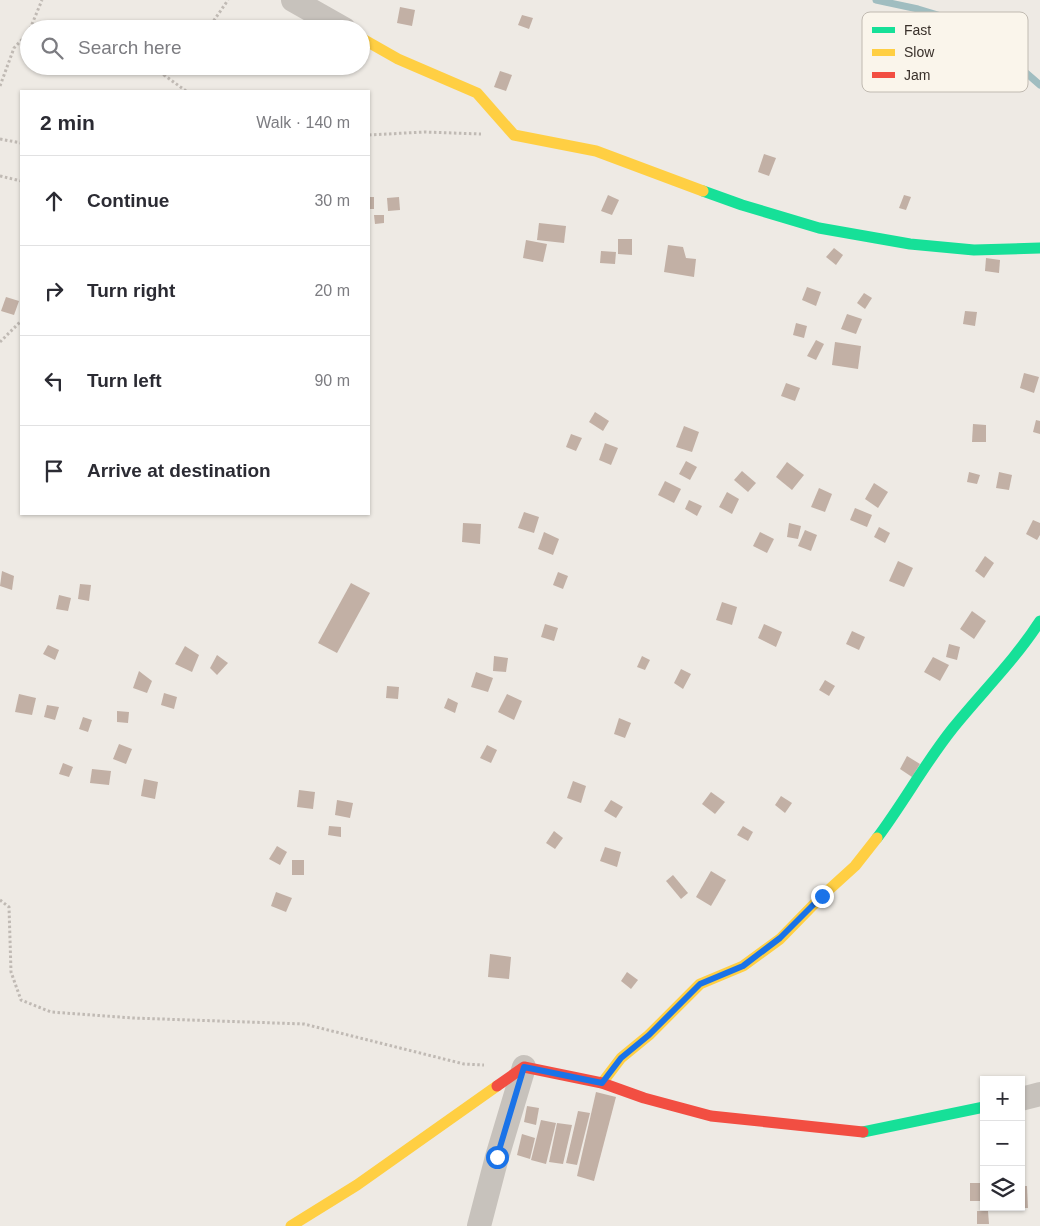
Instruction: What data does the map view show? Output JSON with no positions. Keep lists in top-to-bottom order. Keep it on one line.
{"legend":["Fast","Slow","Jam"],"page":{"search":"Search here","heading":["2 min","Walk · 140 m"],"list":[["Continue","30 m"],["Turn right","20 m"],["Turn left","90 m"],"Arrive at destination"],"map_buttons":["+","−"]}}
